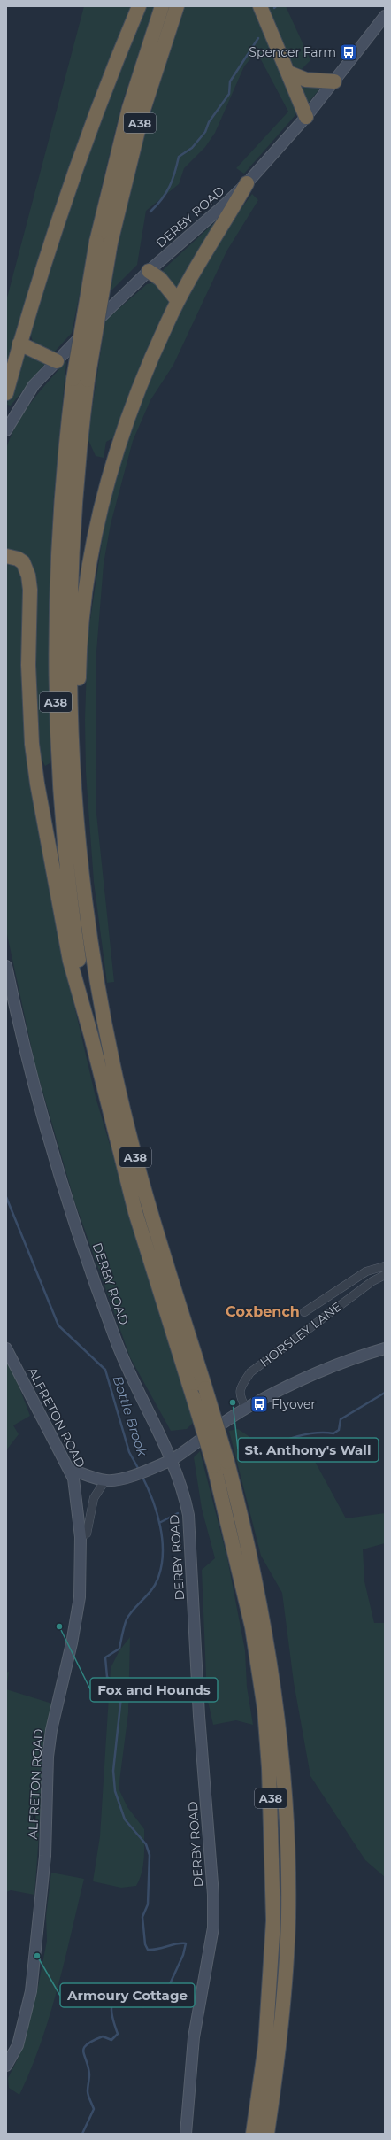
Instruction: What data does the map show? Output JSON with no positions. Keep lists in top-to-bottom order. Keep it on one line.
{"streets":{"highway":["A38"],"main road":["DERBY ROAD","ALFRETON ROAD"],"street":["HORSLEY LANE"]},"districts":["Coxbench"],"water":["Bottle Brook"],"places":{"bus stop":["Spencer Farm","Flyover"],"other":["St. Anthony's Wall","Fox and Hounds","Armoury Cottage"]}}
